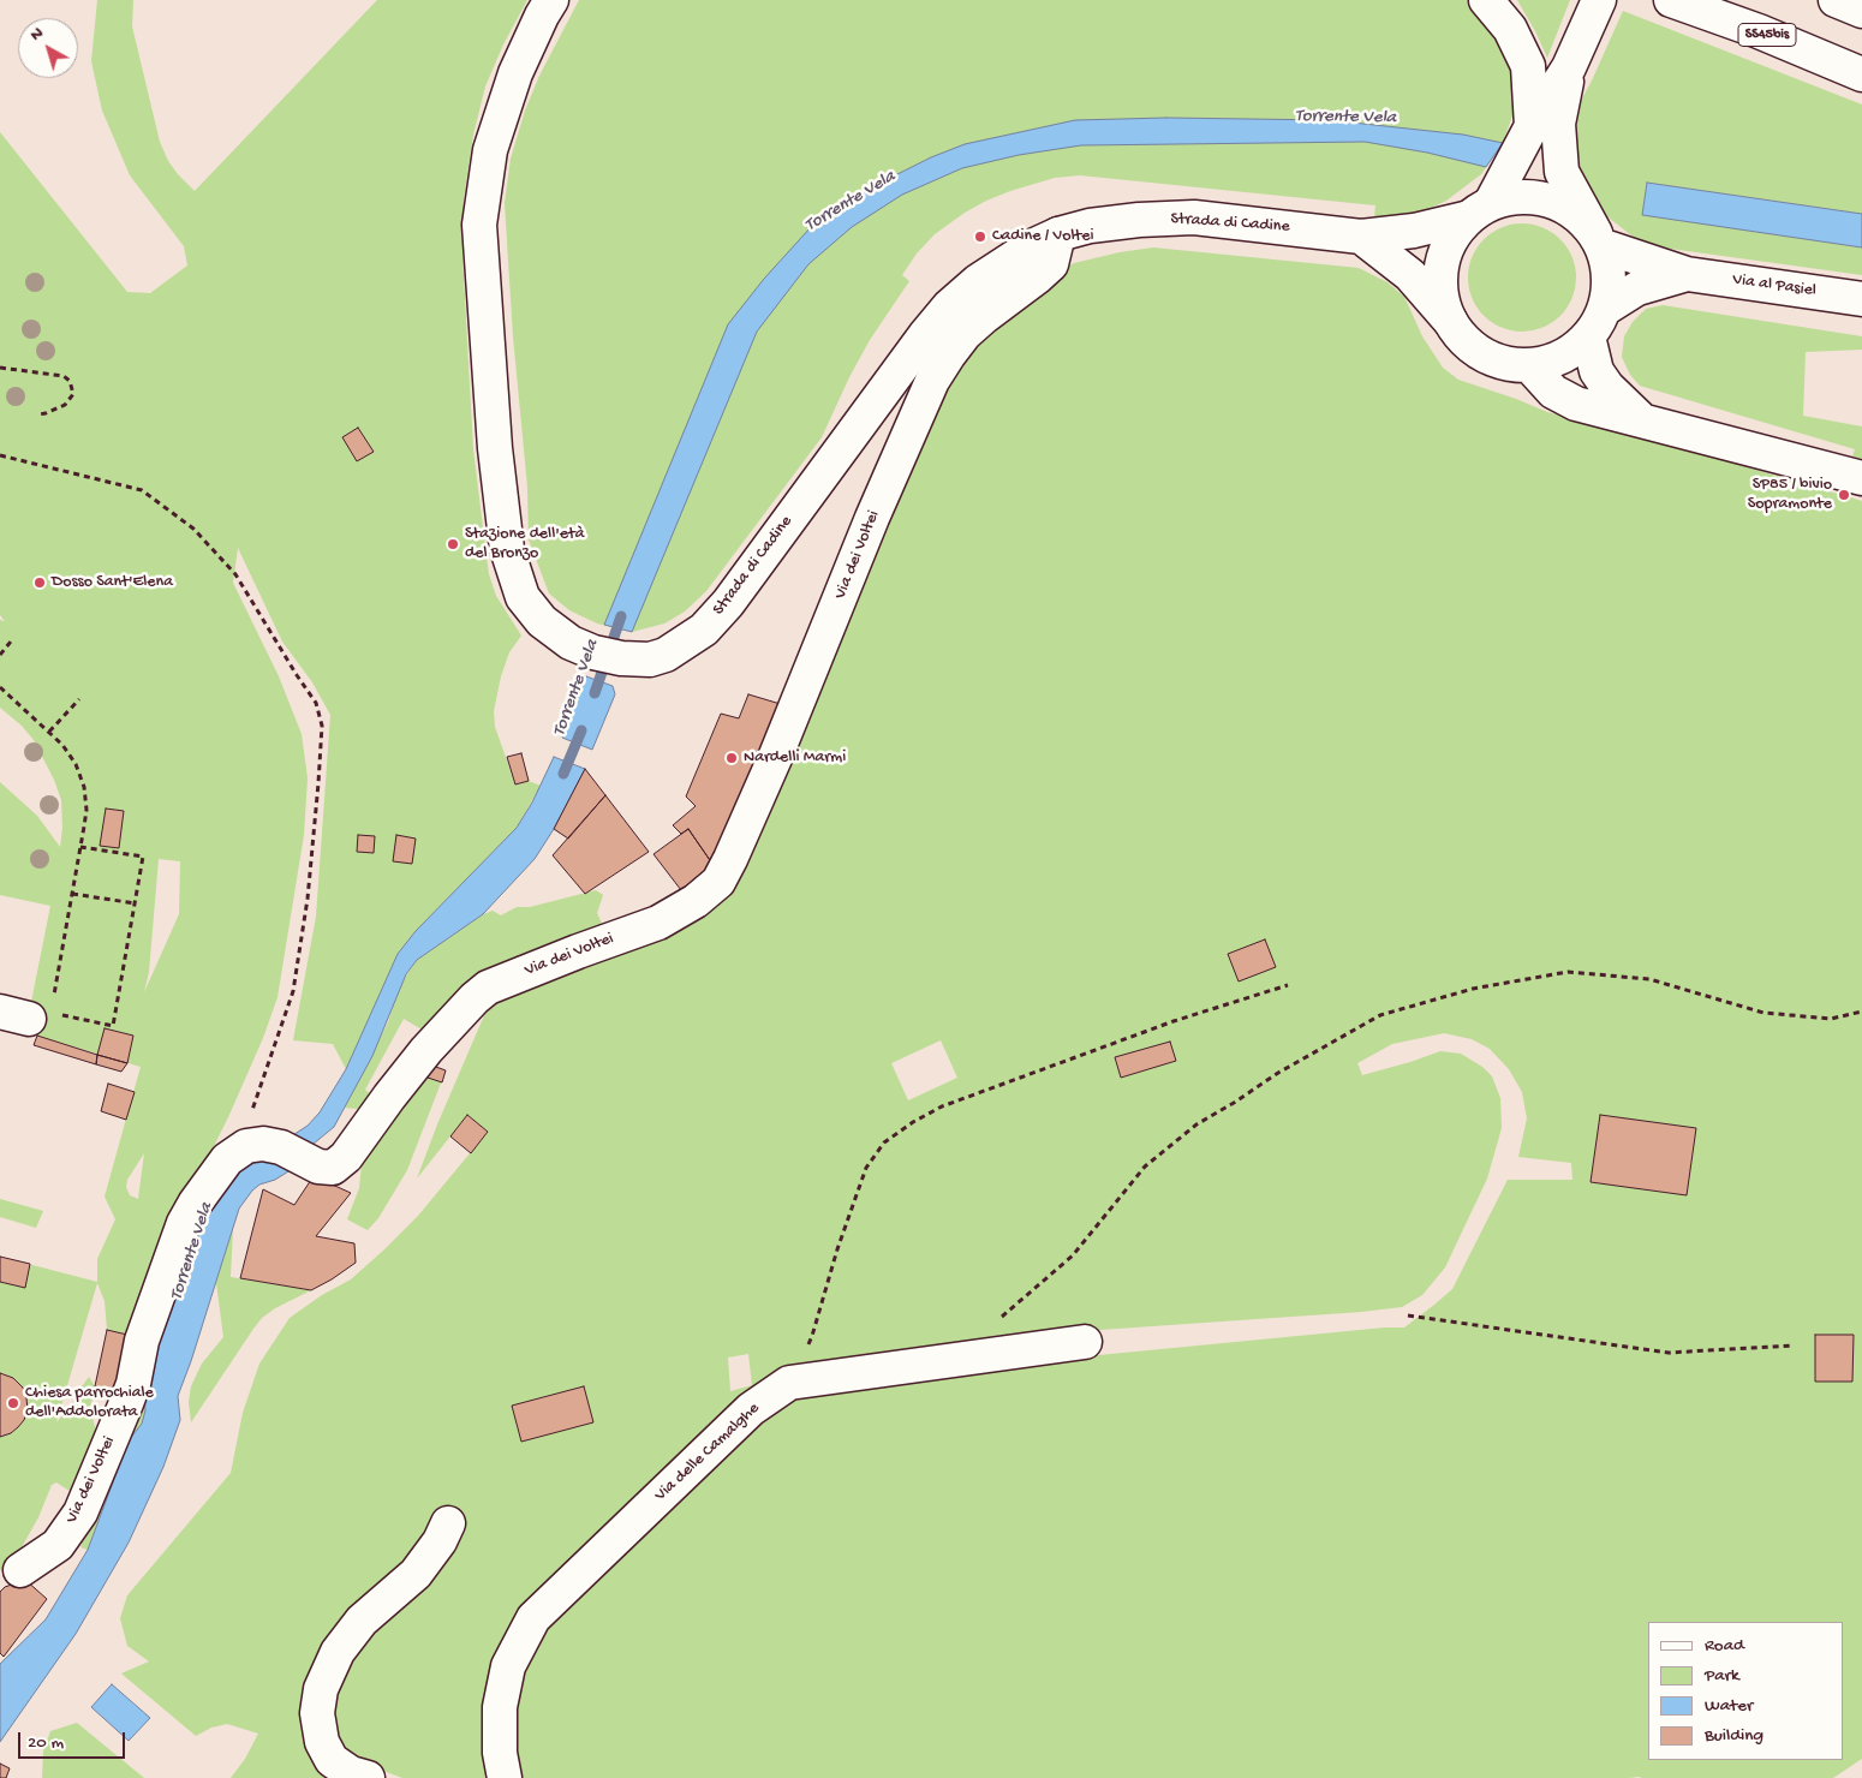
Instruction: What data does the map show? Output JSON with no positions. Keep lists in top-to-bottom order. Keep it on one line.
{"streets":{"main road":["SS45bis","Strada di Cadine","Via al Pasiel","Via dei Voltei","Via delle Camalghe"]},"crossings":[["Strada di Cadine","Via al Pasiel"],["Strada di Cadine","Via dei Voltei"]],"water":["Torrente Vela"],"places":["Cadine / Voltei","SP85 / bivio Sopramonte","Stazione dell'età del Bronzo","Dosso Sant'Elena","Nardelli Marmi","Chiesa parrochiale dell'Addolorata"],"legend":["Road","Park","Water","Building"],"scale_bar":"20 m","north":"top left"}
